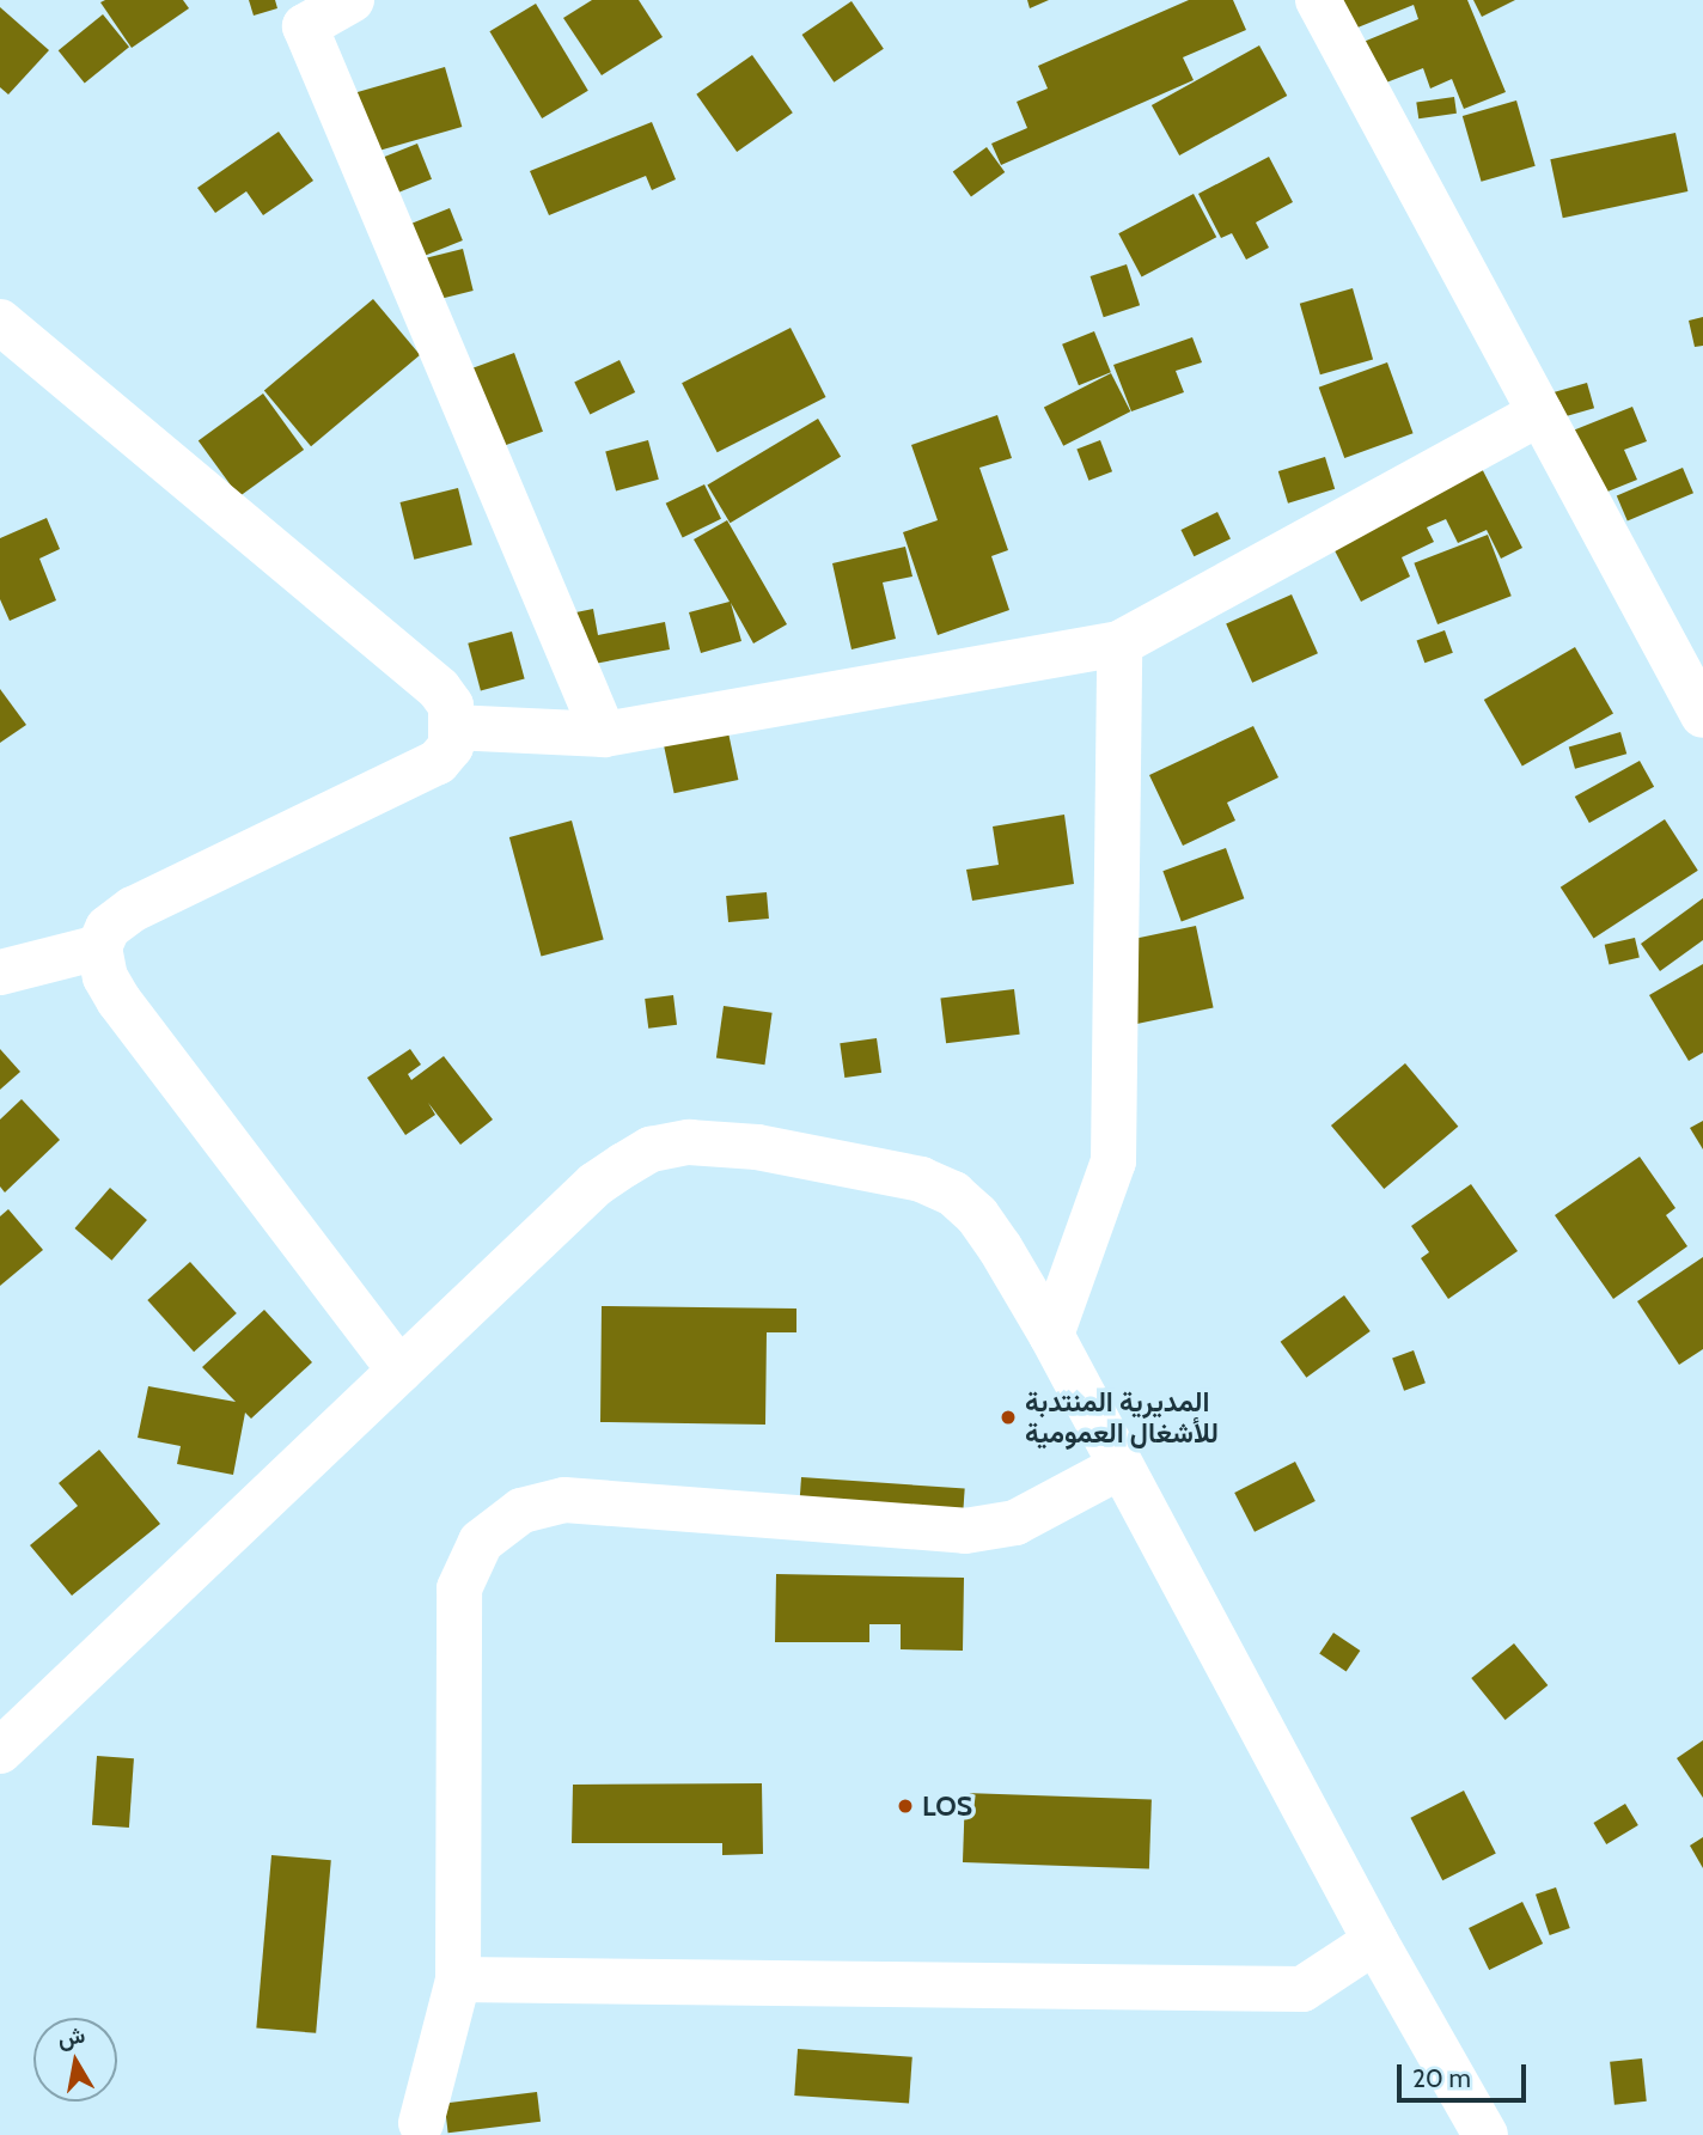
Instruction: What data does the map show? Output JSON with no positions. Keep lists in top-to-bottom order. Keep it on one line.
{"places":["المديرية المنتدبة للأشغال العمومية","LOS"],"scale_bar":"20 m","north":"top"}
